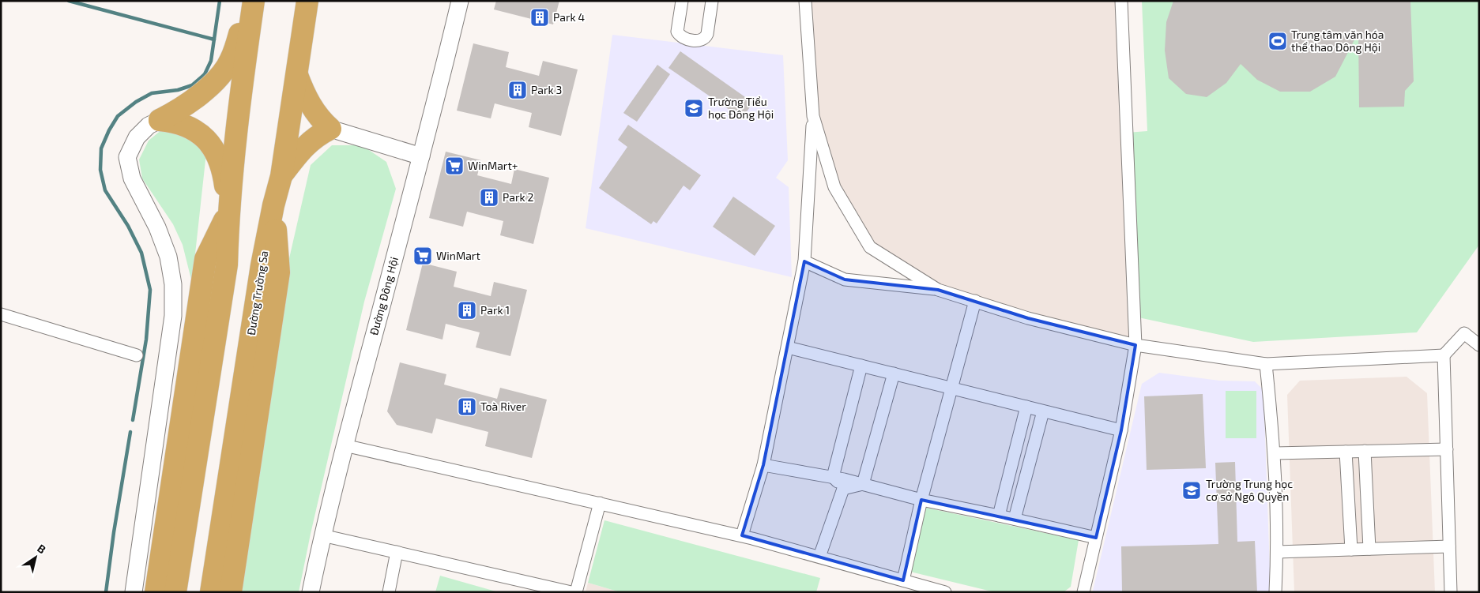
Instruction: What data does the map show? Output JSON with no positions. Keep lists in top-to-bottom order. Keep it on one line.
{"streets":{"highway":["Đường Trường Sa"],"street":["Đường Đông Hội"]},"places":{"building":["Park 4","Park 3","Park 2","Park 1","Toà River"],"sports":["Trung tâm văn hóa thể thao Đông Hội"],"school or university":["Trường Tiểu học Đông Hội","Trường Trung học cơ sở Ngô Quyền"],"supermarket":["WinMart+","WinMart"]},"north":"top right"}
